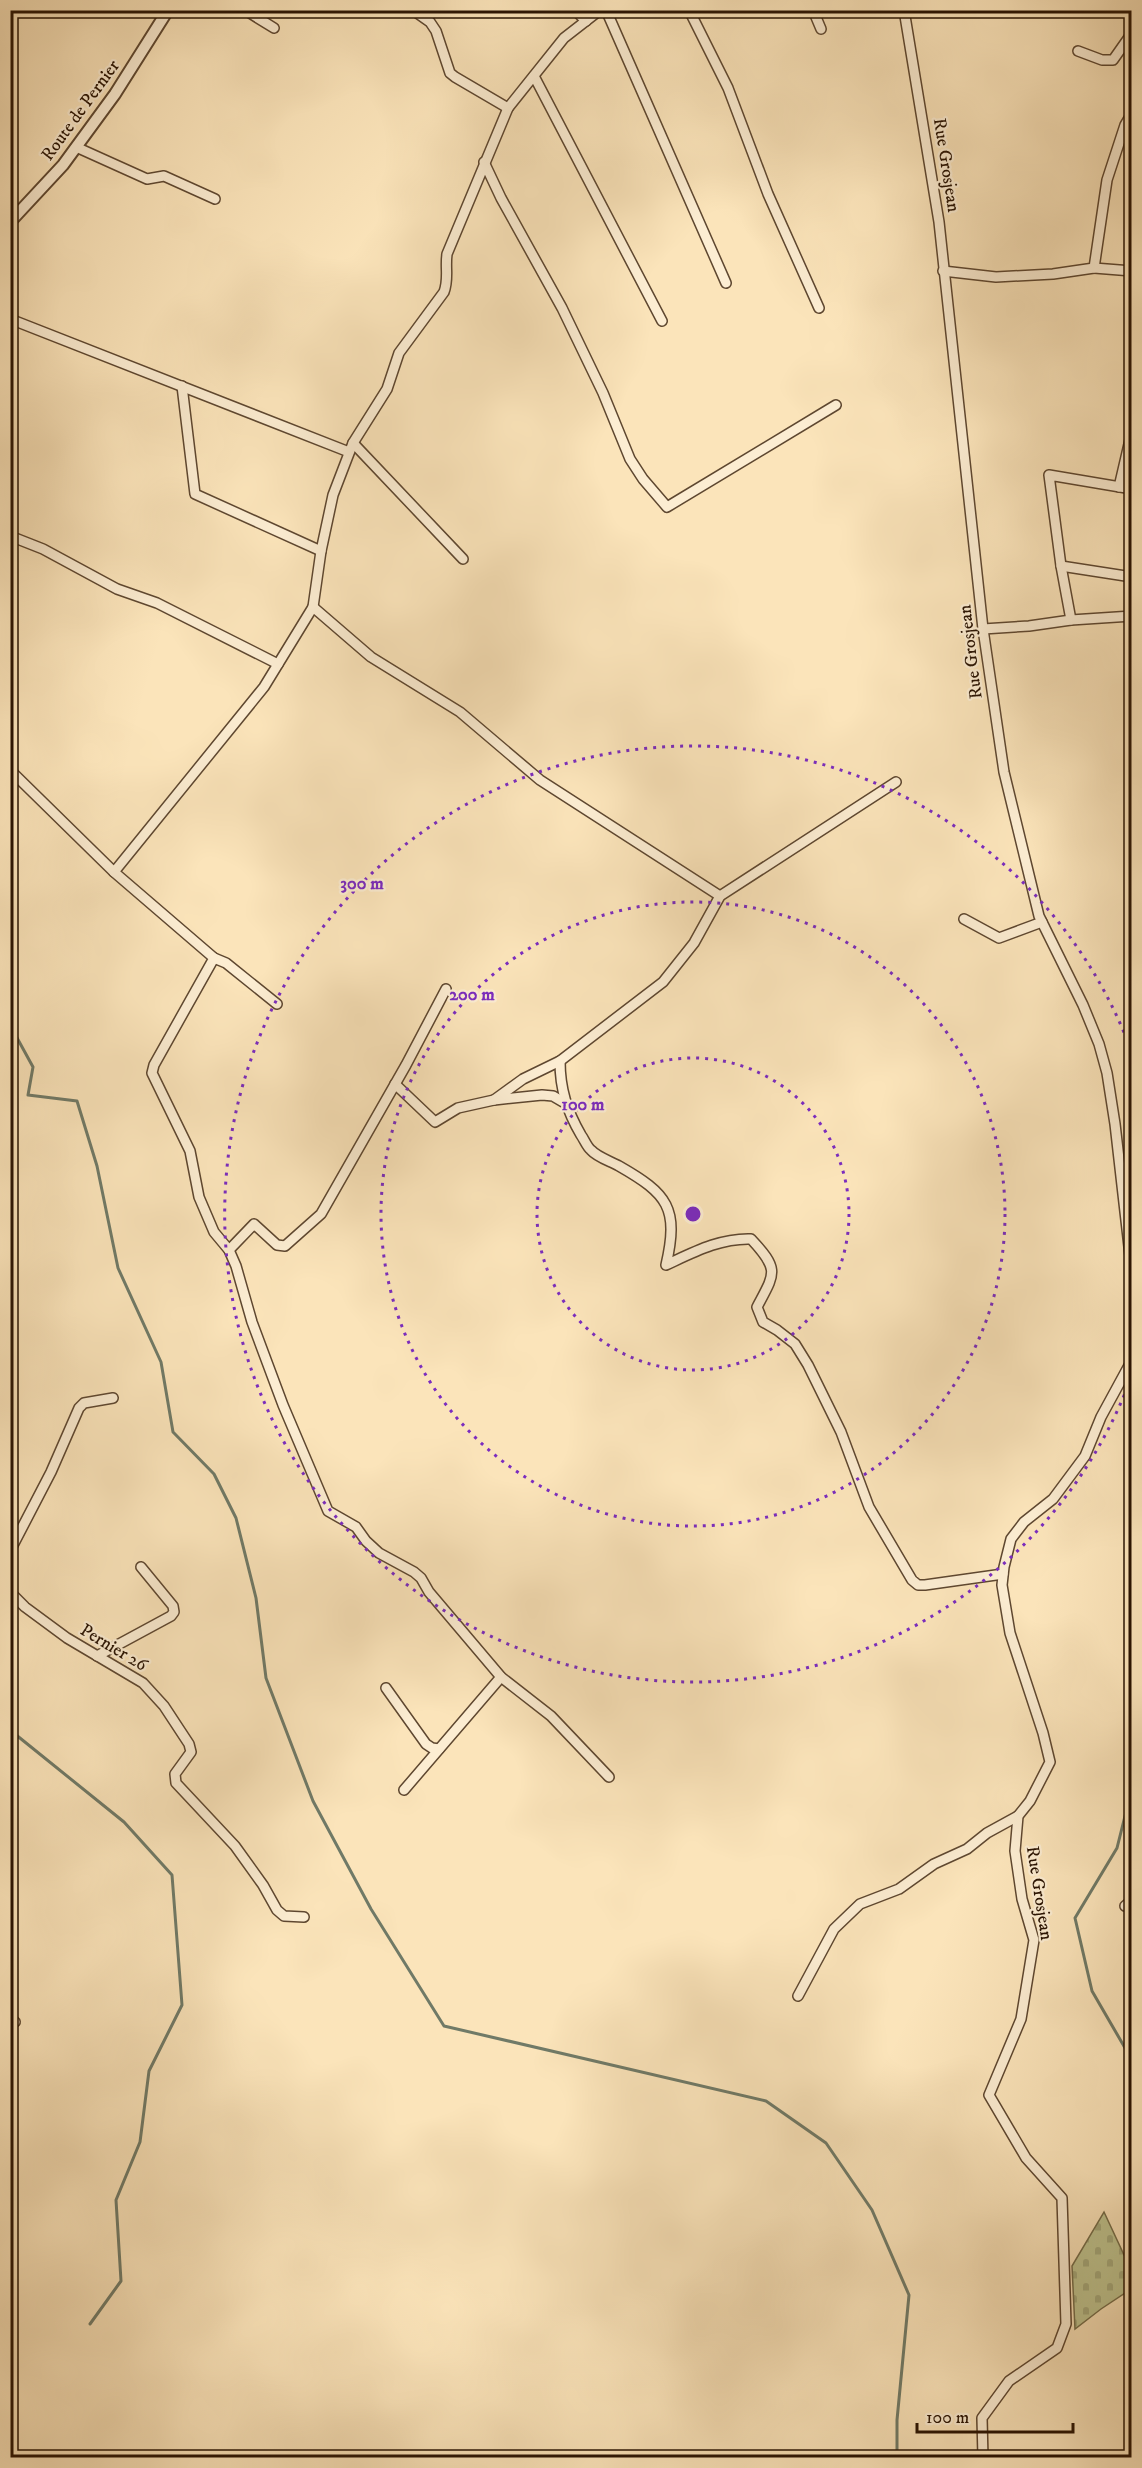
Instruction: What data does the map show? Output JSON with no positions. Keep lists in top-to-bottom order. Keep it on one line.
{"streets":{"street":["Route de Pernier","Rue Grosjean","Pernier 26"]},"scale_bar":"100 m","rings":["300 m","200 m","100 m"]}
